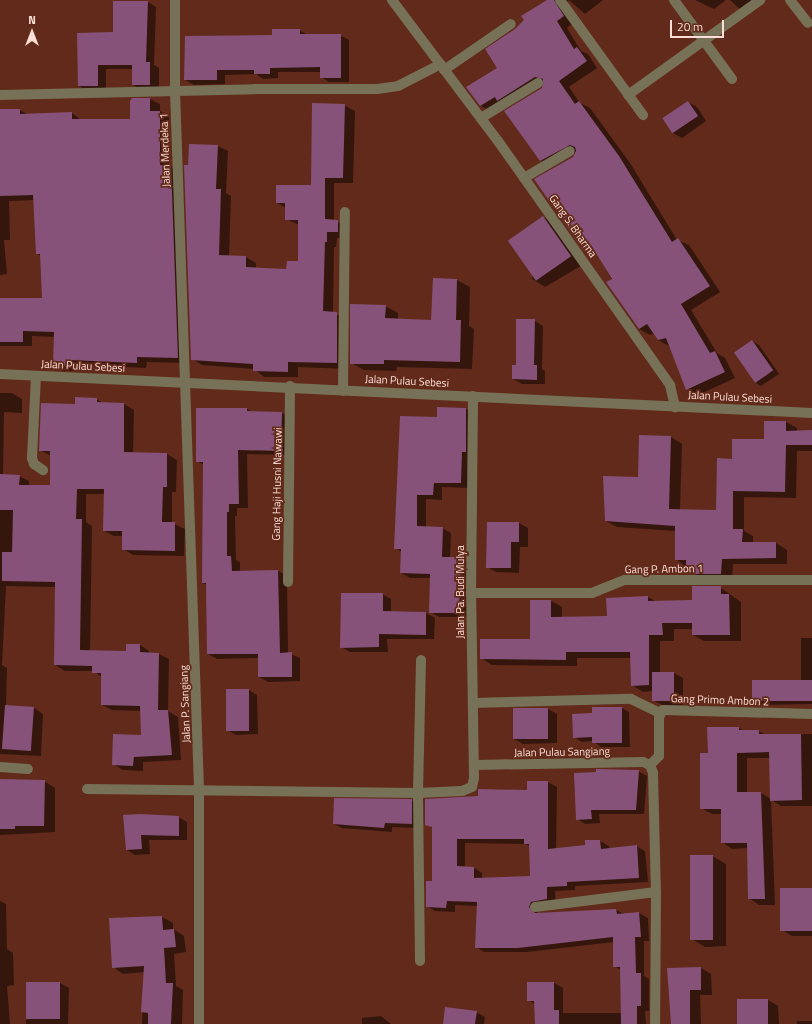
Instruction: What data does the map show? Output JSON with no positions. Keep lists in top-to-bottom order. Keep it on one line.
{"streets":{"street":["Jalan Merdeka 1","Gang S. Bharma","Jalan Pulau Sebesi","Gang Haji Husni Nawawi","Gang P. Ambon 1","Jalan Pa. Budi Mulya","Gang Primo Ambon 2","Jalan P. Sangiang","Jalan Pulau Sangiang"]},"crossings":[["Jalan Merdeka 1","Jalan Pulau Sebesi"],["Jalan Merdeka 1","Jalan P. Sangiang"],["Gang S. Bharma","Jalan Pulau Sebesi"],["Jalan Pulau Sebesi","Gang Haji Husni Nawawi"],["Jalan Pulau Sebesi","Jalan Pa. Budi Mulya"],["Jalan Pulau Sebesi","Jalan P. Sangiang"],["Gang P. Ambon 1","Jalan Pa. Budi Mulya"],["Jalan Pa. Budi Mulya","Jalan Pulau Sangiang"],["Gang Primo Ambon 2","Jalan Pulau Sangiang"]],"scale_bar":"20 m","north":"top"}
